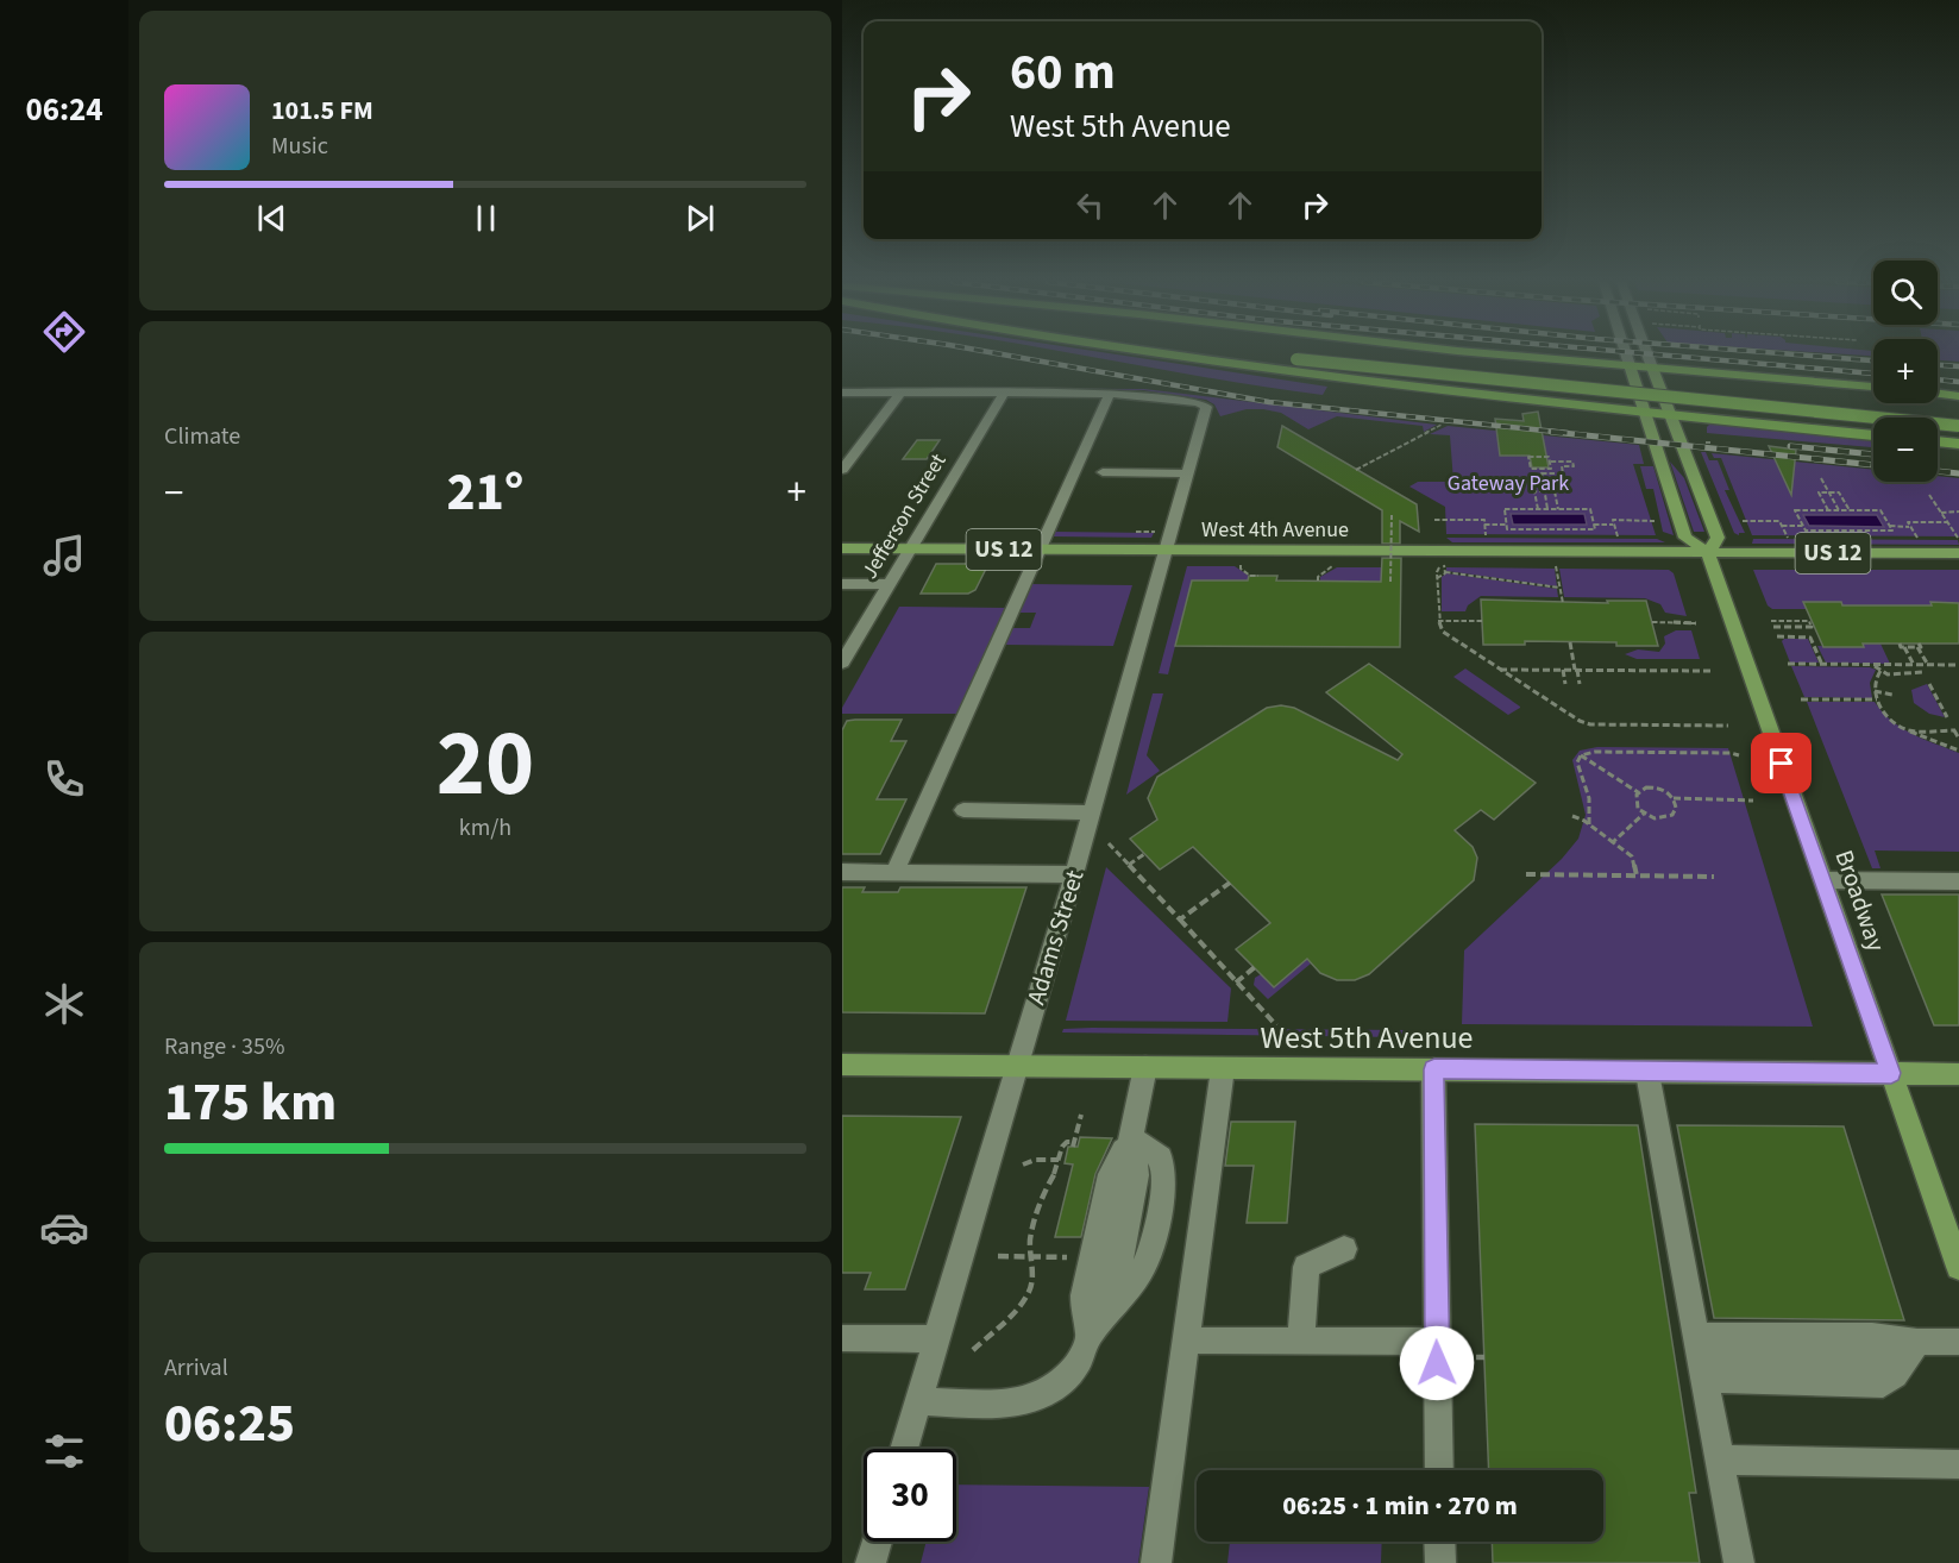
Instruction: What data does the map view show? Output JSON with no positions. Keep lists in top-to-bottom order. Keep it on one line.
{"streets":{"main road":["West 4th Avenue","US 12","Broadway","West 5th Avenue"],"street":["Jefferson Street","Adams Street"]},"crossings":[["Jefferson Street","West 4th Avenue"],["West 4th Avenue","US 12"],["West 4th Avenue","Broadway"],["West 4th Avenue","Adams Street"],["US 12","Broadway"],["Broadway","West 5th Avenue"],["Adams Street","West 5th Avenue"]],"parks":["Gateway Park"],"page":{"tabs":"06:24","turn":["60 m","West 5th Avenue"],"song":["101.5 FM","Music"],"map_buttons":["+","−"],"tile":["Climate",["20","km/h"],["Range · 35%","175 km"],["Arrival","06:25"]],"heat":["−","21°","+"],"limit":"30","trip":"06:25 · 1 min · 270 m"}}
